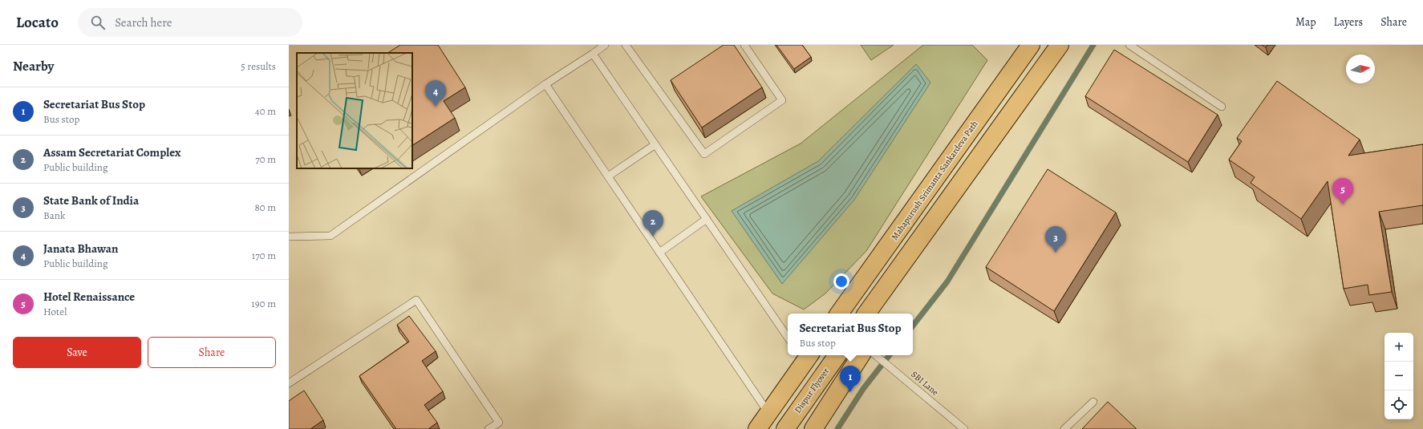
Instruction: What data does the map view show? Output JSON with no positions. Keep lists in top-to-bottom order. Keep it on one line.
{"streets":{"main road":["Mahapurush Srimanta Sankardeva Path","Dispur Flyover"],"lane":["SBI Lane"]},"north":"right","page":{"header":"Locato","search":"Search here","nav":["Map","Layers","Share"],"heading":["Nearby","5 results"],"pins":["4","5","2","3","1"],"list":[{"mark":"1","name":"Secretariat Bus Stop","note":"Bus stop","value":"40 m"},{"mark":"2","name":"Assam Secretariat Complex","note":"Public building","value":"70 m"},{"mark":"3","name":"State Bank of India","note":"Bank","value":"80 m"},{"mark":"4","name":"Janata Bhawan","note":"Public building","value":"170 m"},{"mark":"5","name":"Hotel Renaissance","note":"Hotel","value":"190 m"}],"popup":["Secretariat Bus Stop","Bus stop"],"buttons":["Save","Share"],"map_buttons":["+","−"]}}
